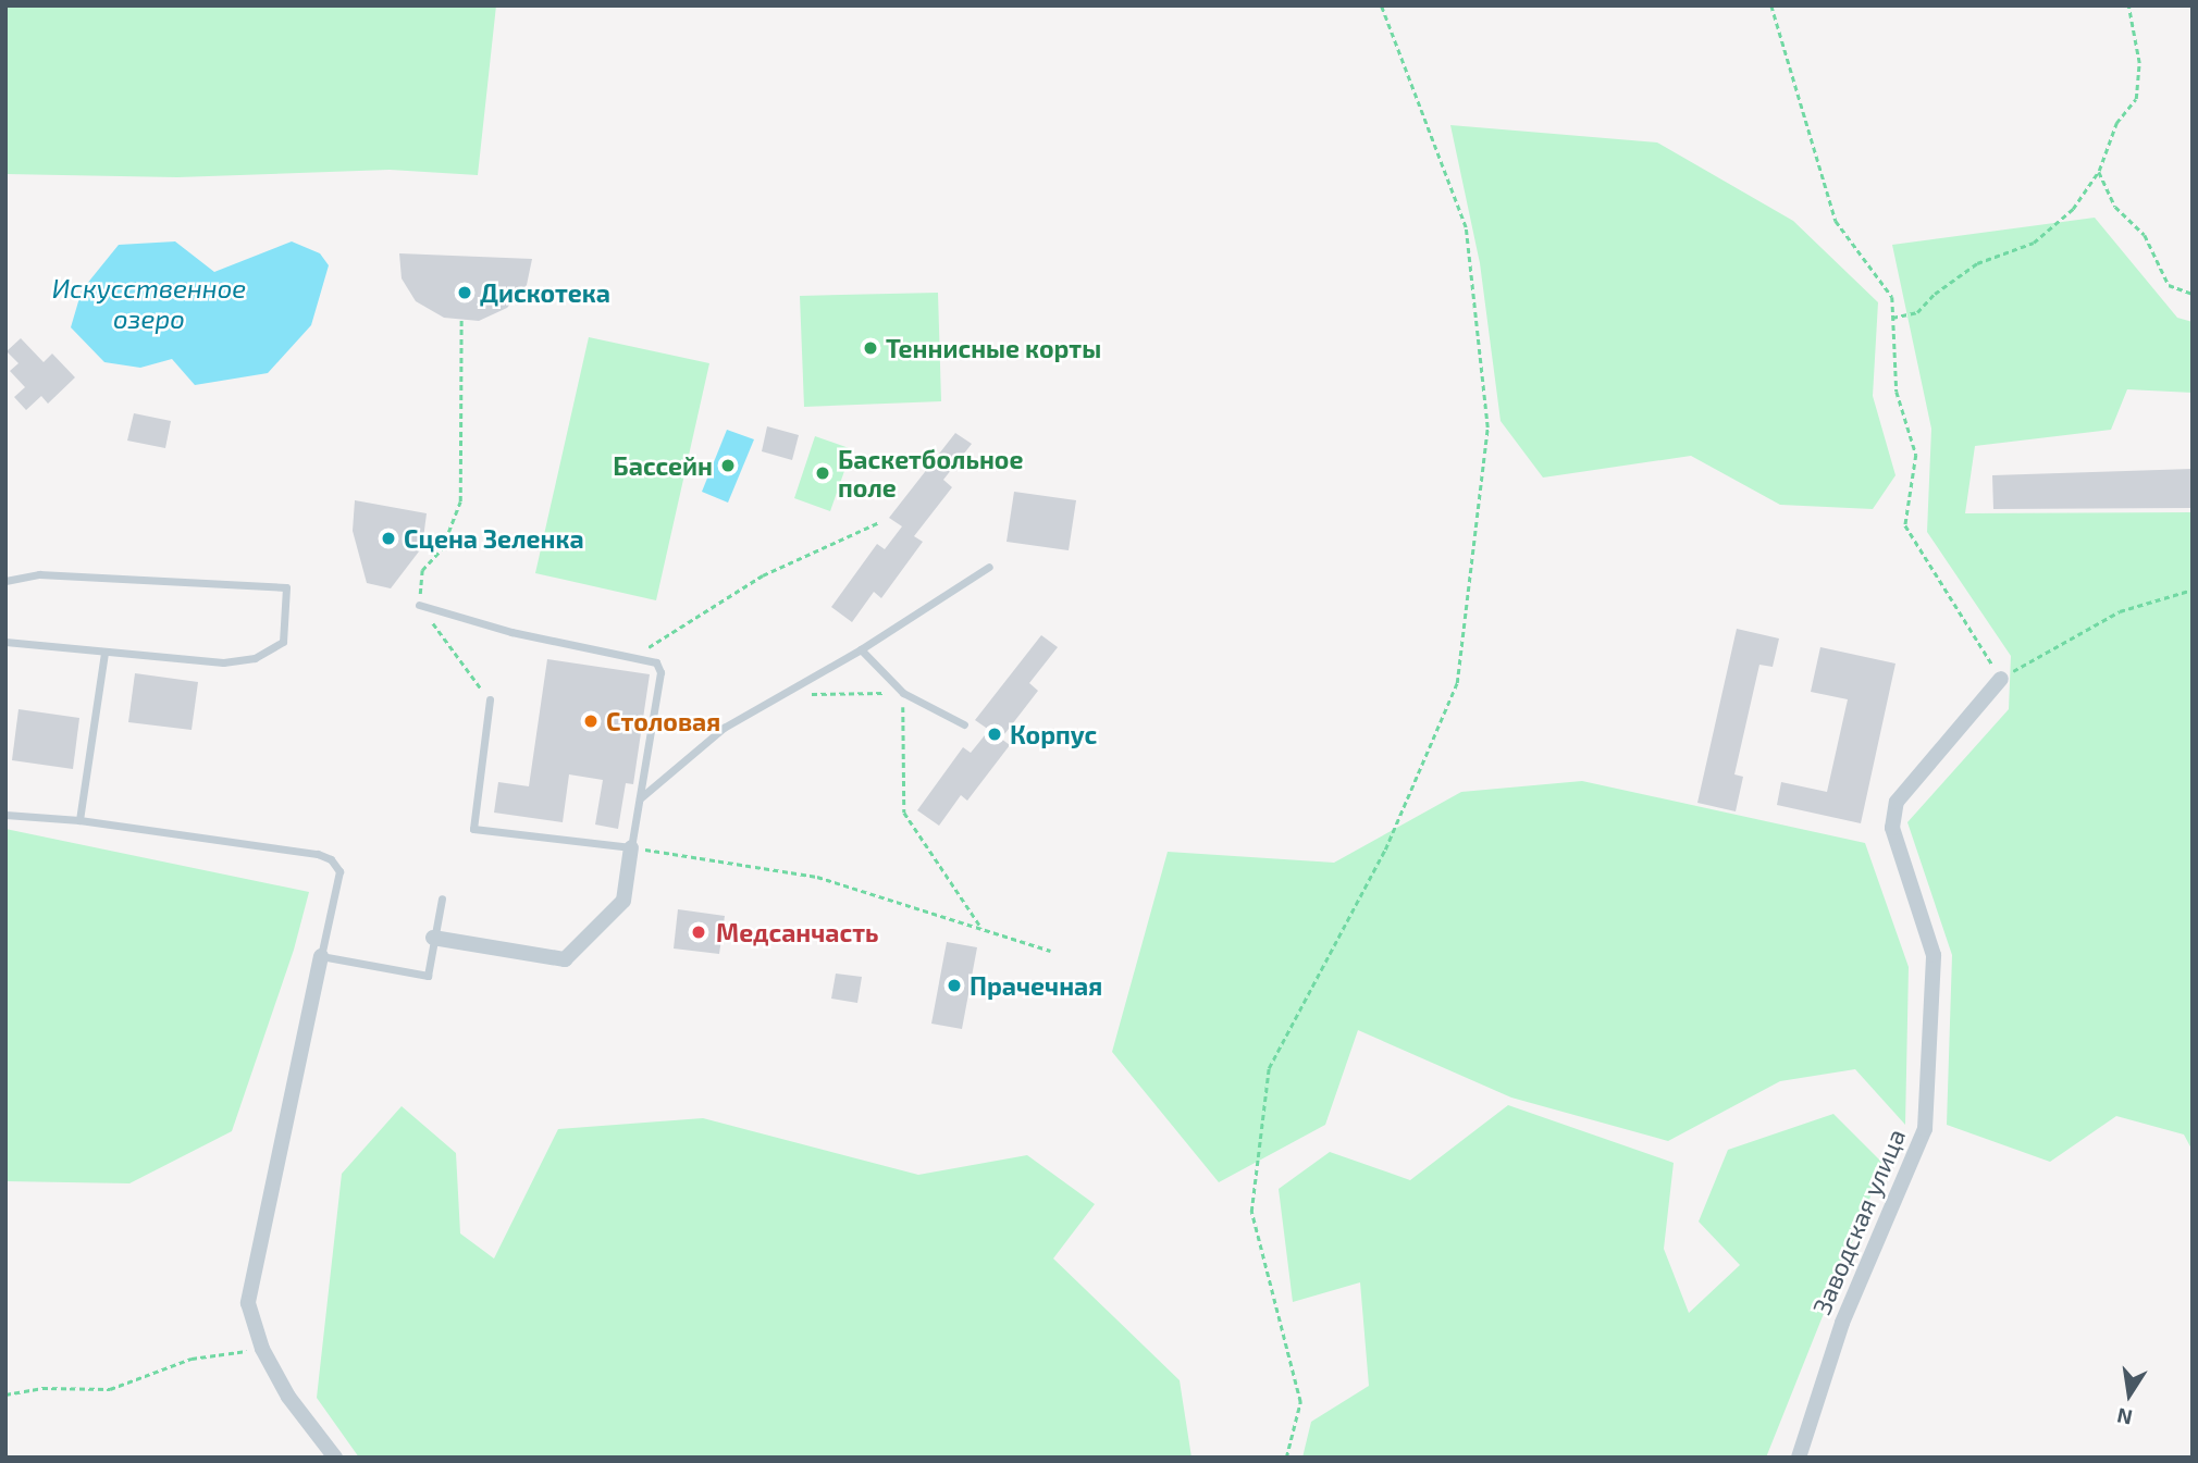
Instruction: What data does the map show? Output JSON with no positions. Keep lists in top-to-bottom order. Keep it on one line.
{"streets":{"street":["Заводская улица"]},"water":["Искусственное озеро"],"places":["Дискотека","Теннисные корты","Бассейн","Баскетбольное поле","Сцена Зеленка","Столовая","Корпус","Медсанчасть","Прачечная"],"north":"bottom"}
